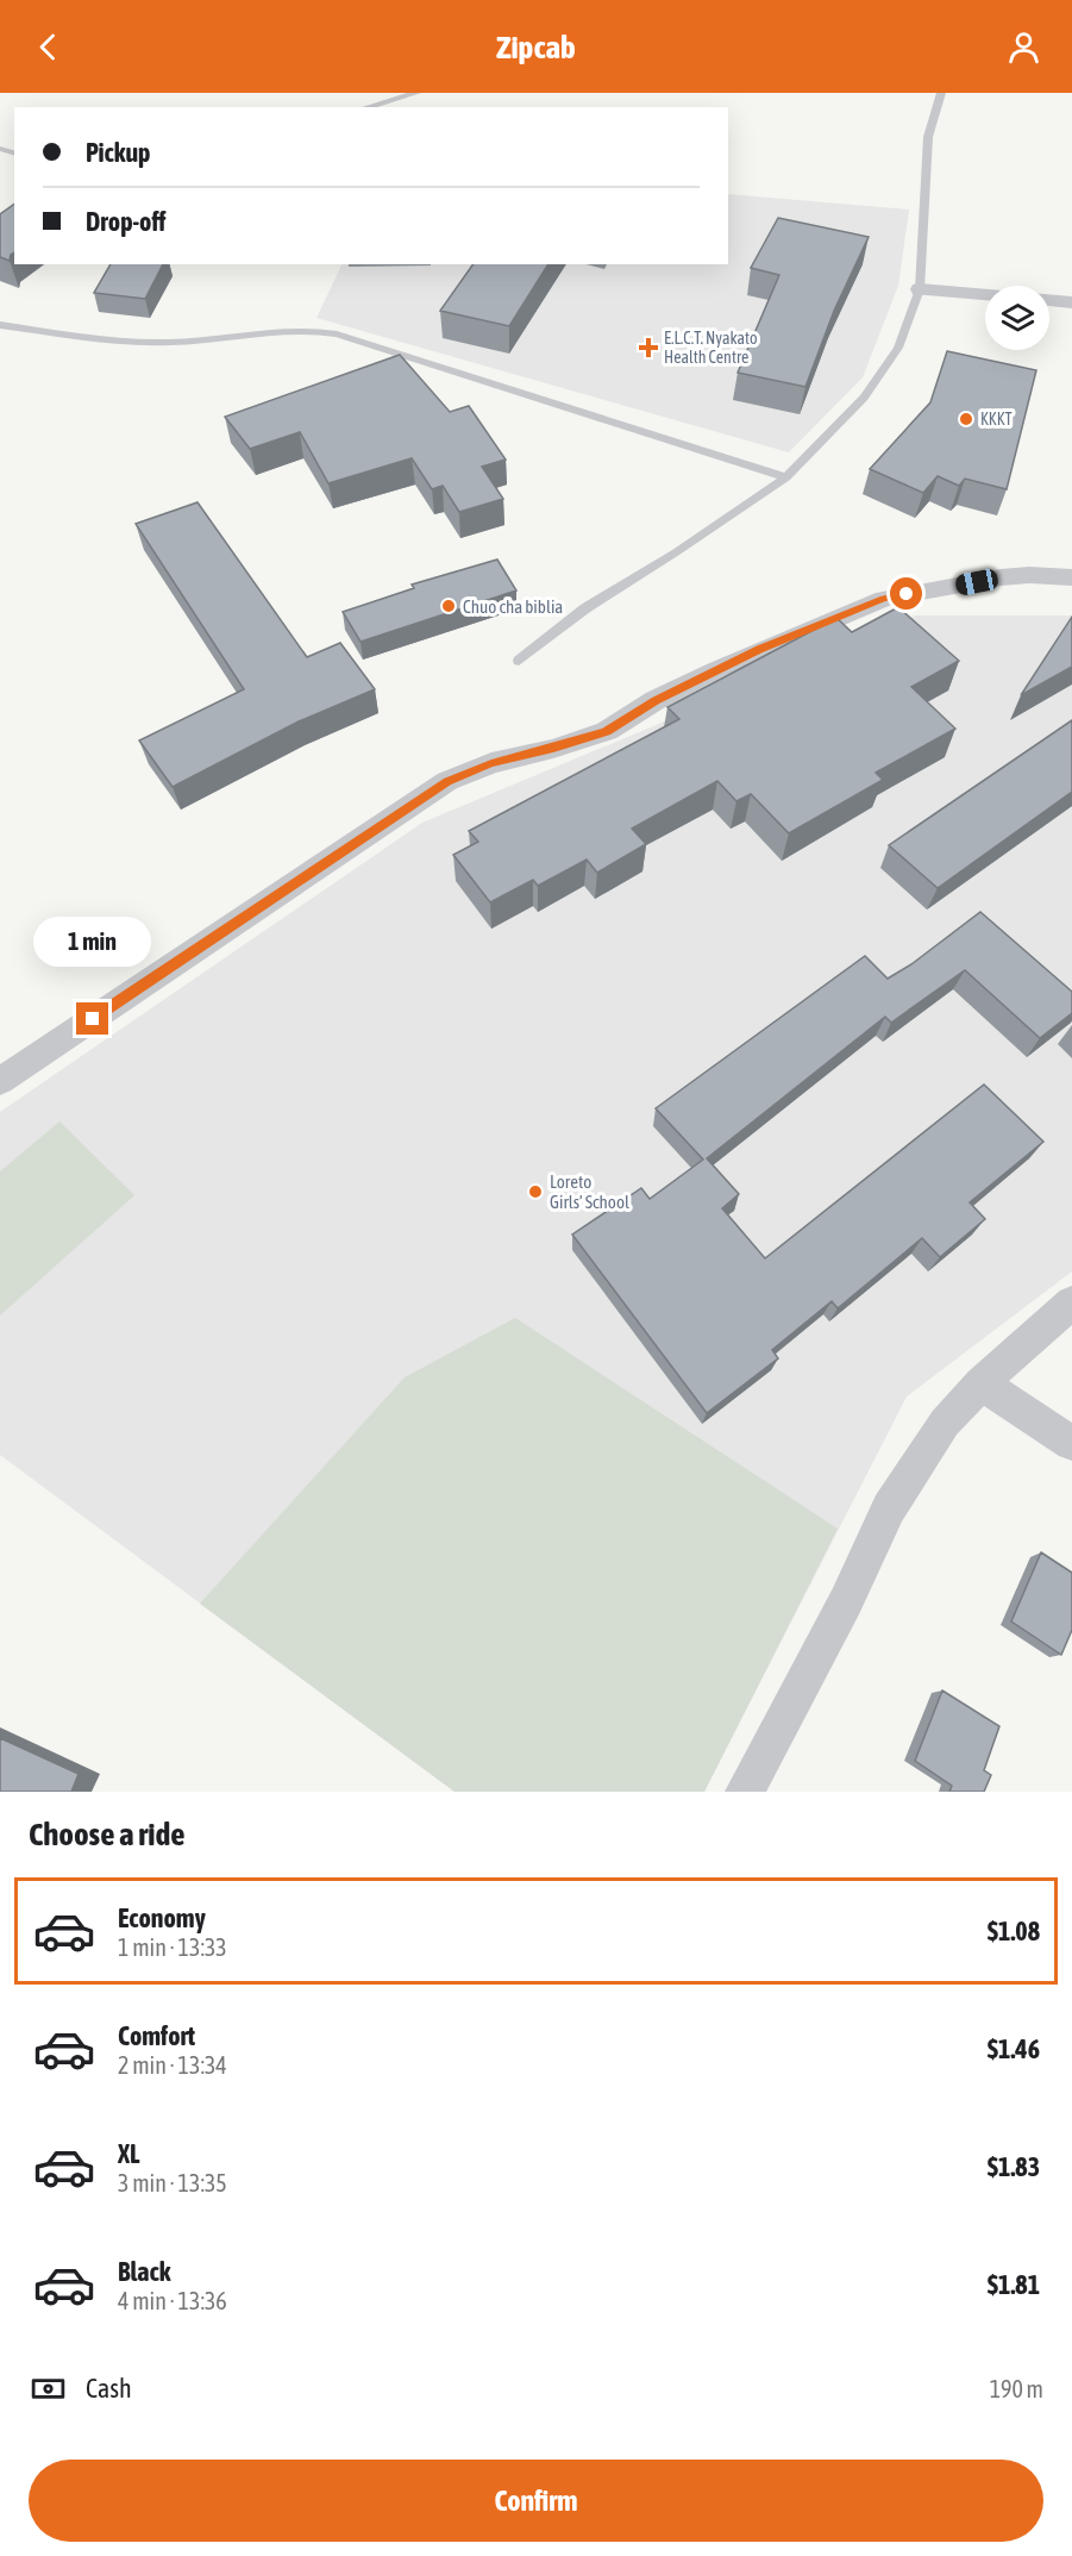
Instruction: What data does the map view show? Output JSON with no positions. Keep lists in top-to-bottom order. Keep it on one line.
{"places":{"health":["E.L.C.T. Nyakato Health Centre"],"other":["KKKT","Chuo cha biblia","Loreto Girls’ School"]},"page":{"header":"Zipcab","banner":["Pickup","Drop-off"],"bubble":"1 min","heading":"Choose a ride","list":[{"name":"Economy","note":"1 min · 13:33","value":"$1.08"},{"name":"Comfort","note":"2 min · 13:34","value":"$1.46"},{"name":"XL","note":"3 min · 13:35","value":"$1.83"},{"name":"Black","note":"4 min · 13:36","value":"$1.81"}],"pay":["Cash","190 m"],"buttons":"Confirm"}}
